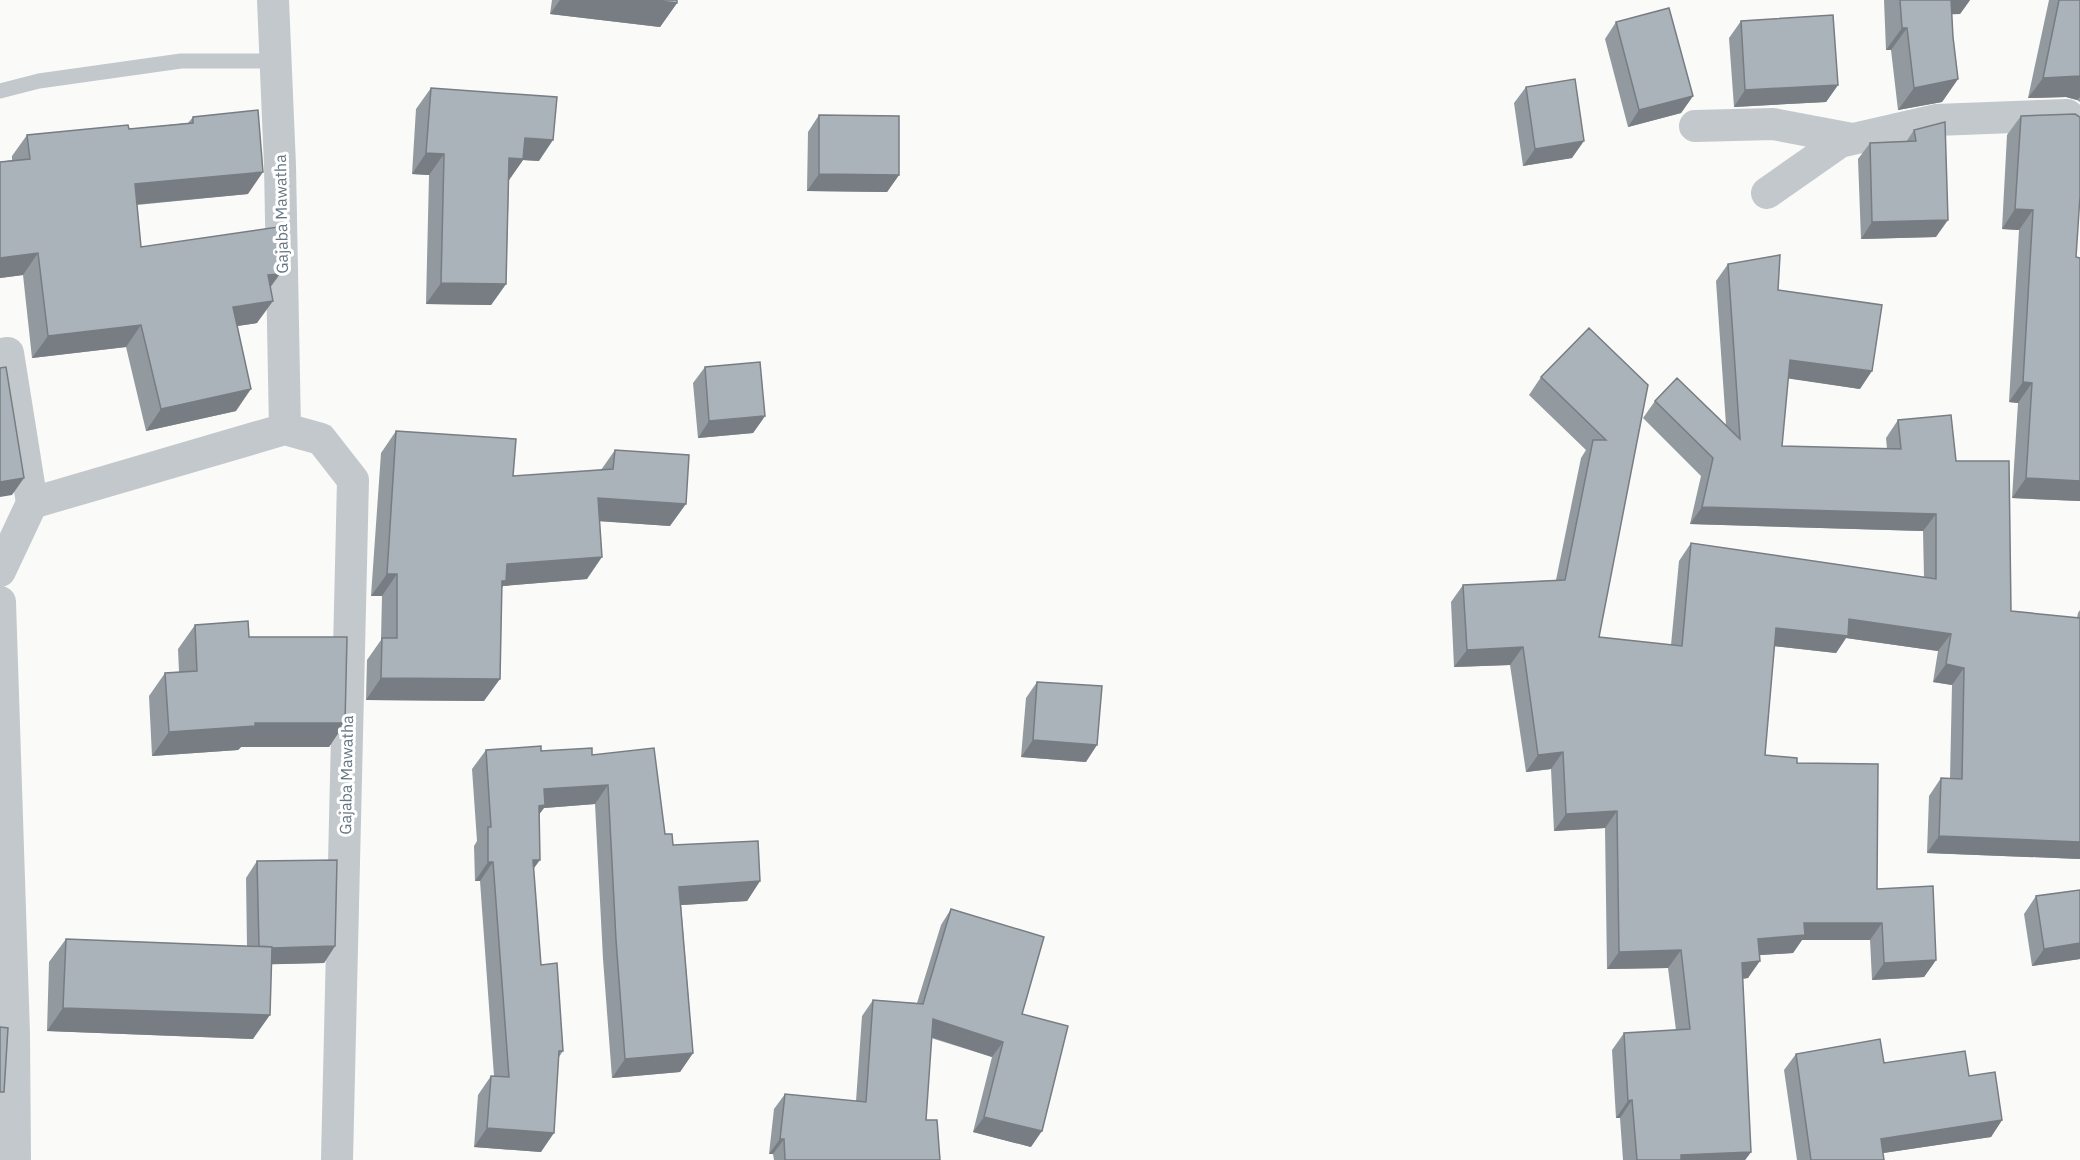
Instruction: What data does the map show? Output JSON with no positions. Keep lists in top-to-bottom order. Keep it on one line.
{"streets":{"street":["Gajaba Mawatha"]}}
